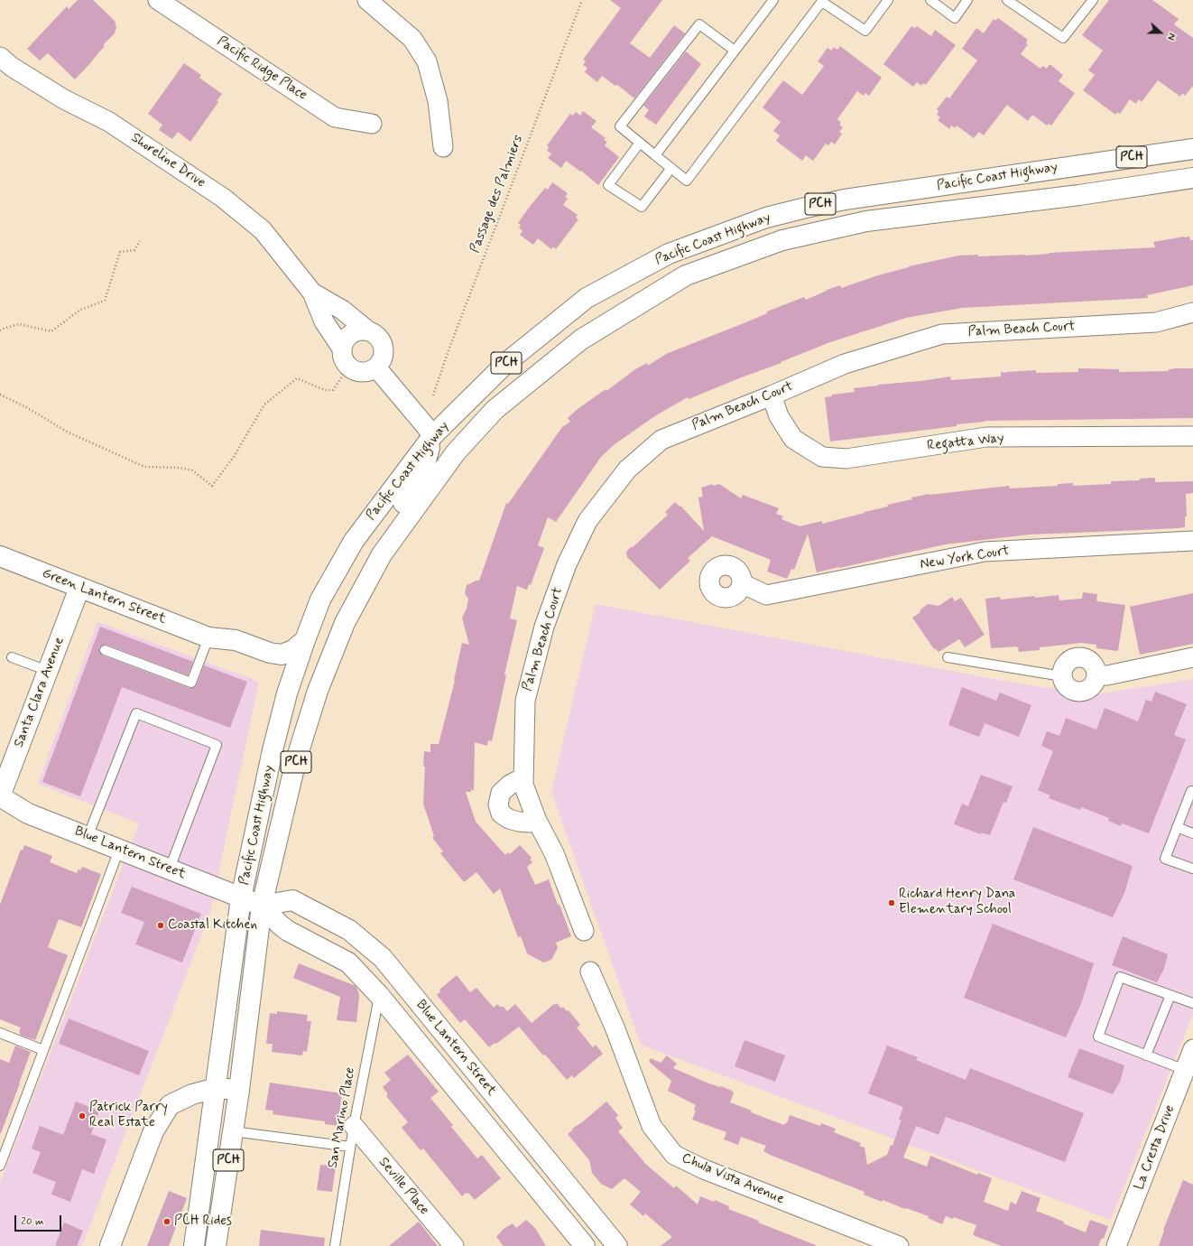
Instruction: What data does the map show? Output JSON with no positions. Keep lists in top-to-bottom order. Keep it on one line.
{"streets":{"main road":["PCH","Pacific Coast Highway","Green Lantern Street","Santa Clara Avenue","Blue Lantern Street"],"street":["Pacific Ridge Place","Shoreline Drive","Palm Beach Court","Regatta Way","New York Court","La Cresta Drive","Chula Vista Avenue","Seville Place"],"lane":["San Marino Place"],"path":["Passage des Palmiers"]},"crossings":[["Pacific Coast Highway","Green Lantern Street"],["Pacific Coast Highway","Blue Lantern Street"],["Palm Beach Court","Regatta Way"],["Green Lantern Street","Santa Clara Avenue"],["Santa Clara Avenue","Blue Lantern Street"],["Blue Lantern Street","San Marino Place"],["San Marino Place","Seville Place"]],"places":["Richard Henry Dana Elementary School","Coastal Kitchen","Patrick Parry Real Estate","PCH Rides"],"scale_bar":"20 m","north":"right"}
